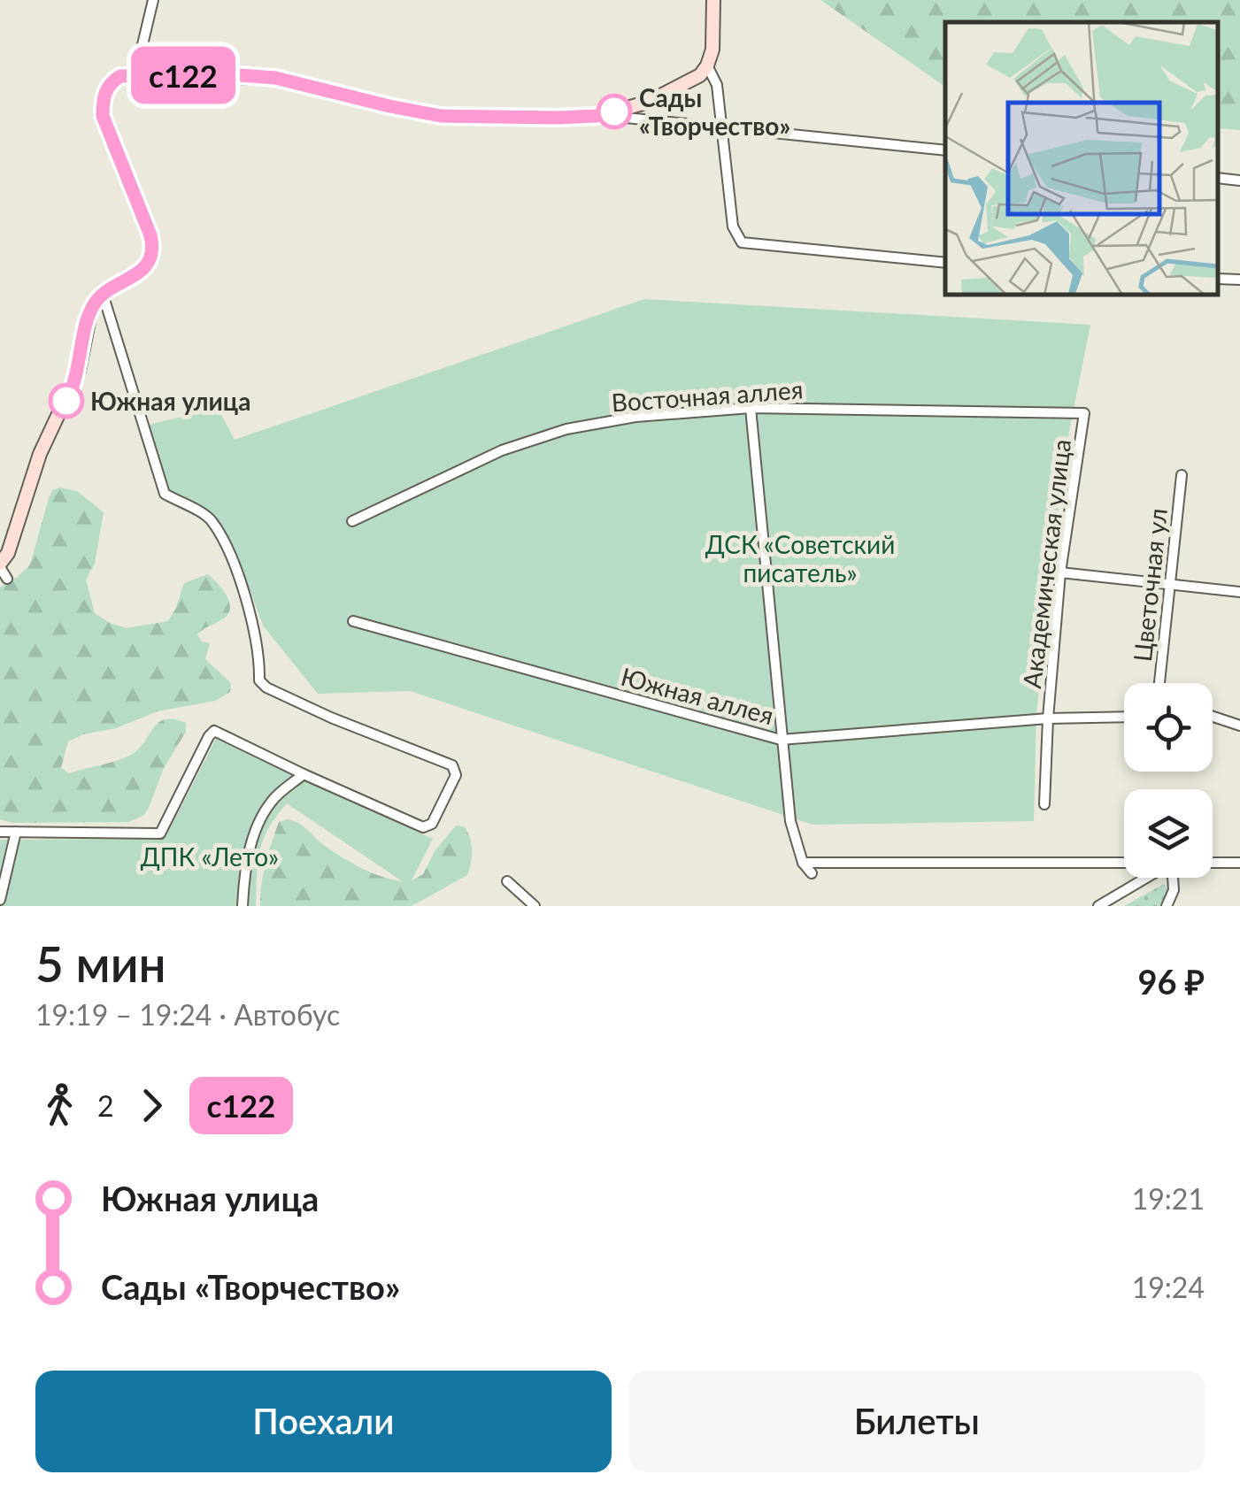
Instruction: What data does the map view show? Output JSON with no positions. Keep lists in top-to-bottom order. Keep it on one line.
{"streets":{"street":["Восточная аллея","Академическая улица","Цветочная ул","Южная аллея"]},"crossings":[["Восточная аллея","Академическая улица"],["Академическая улица","Южная аллея"]],"parks":["ДСК «Советский писатель»","ДПК «Лето»"],"places":["Сады «Творчество»","Южная улица"],"lines":["bus line с122"],"page":{"on_map":"с122","heading":["5 мин","19:19 – 19:24 · Автобус","96 ₽"],"legs":["2","с122"],"list":[{"name":"Южная улица","value":"19:21"},{"name":"Сады «Творчество»","value":"19:24"}],"buttons":["Поехали","Билеты"]}}
